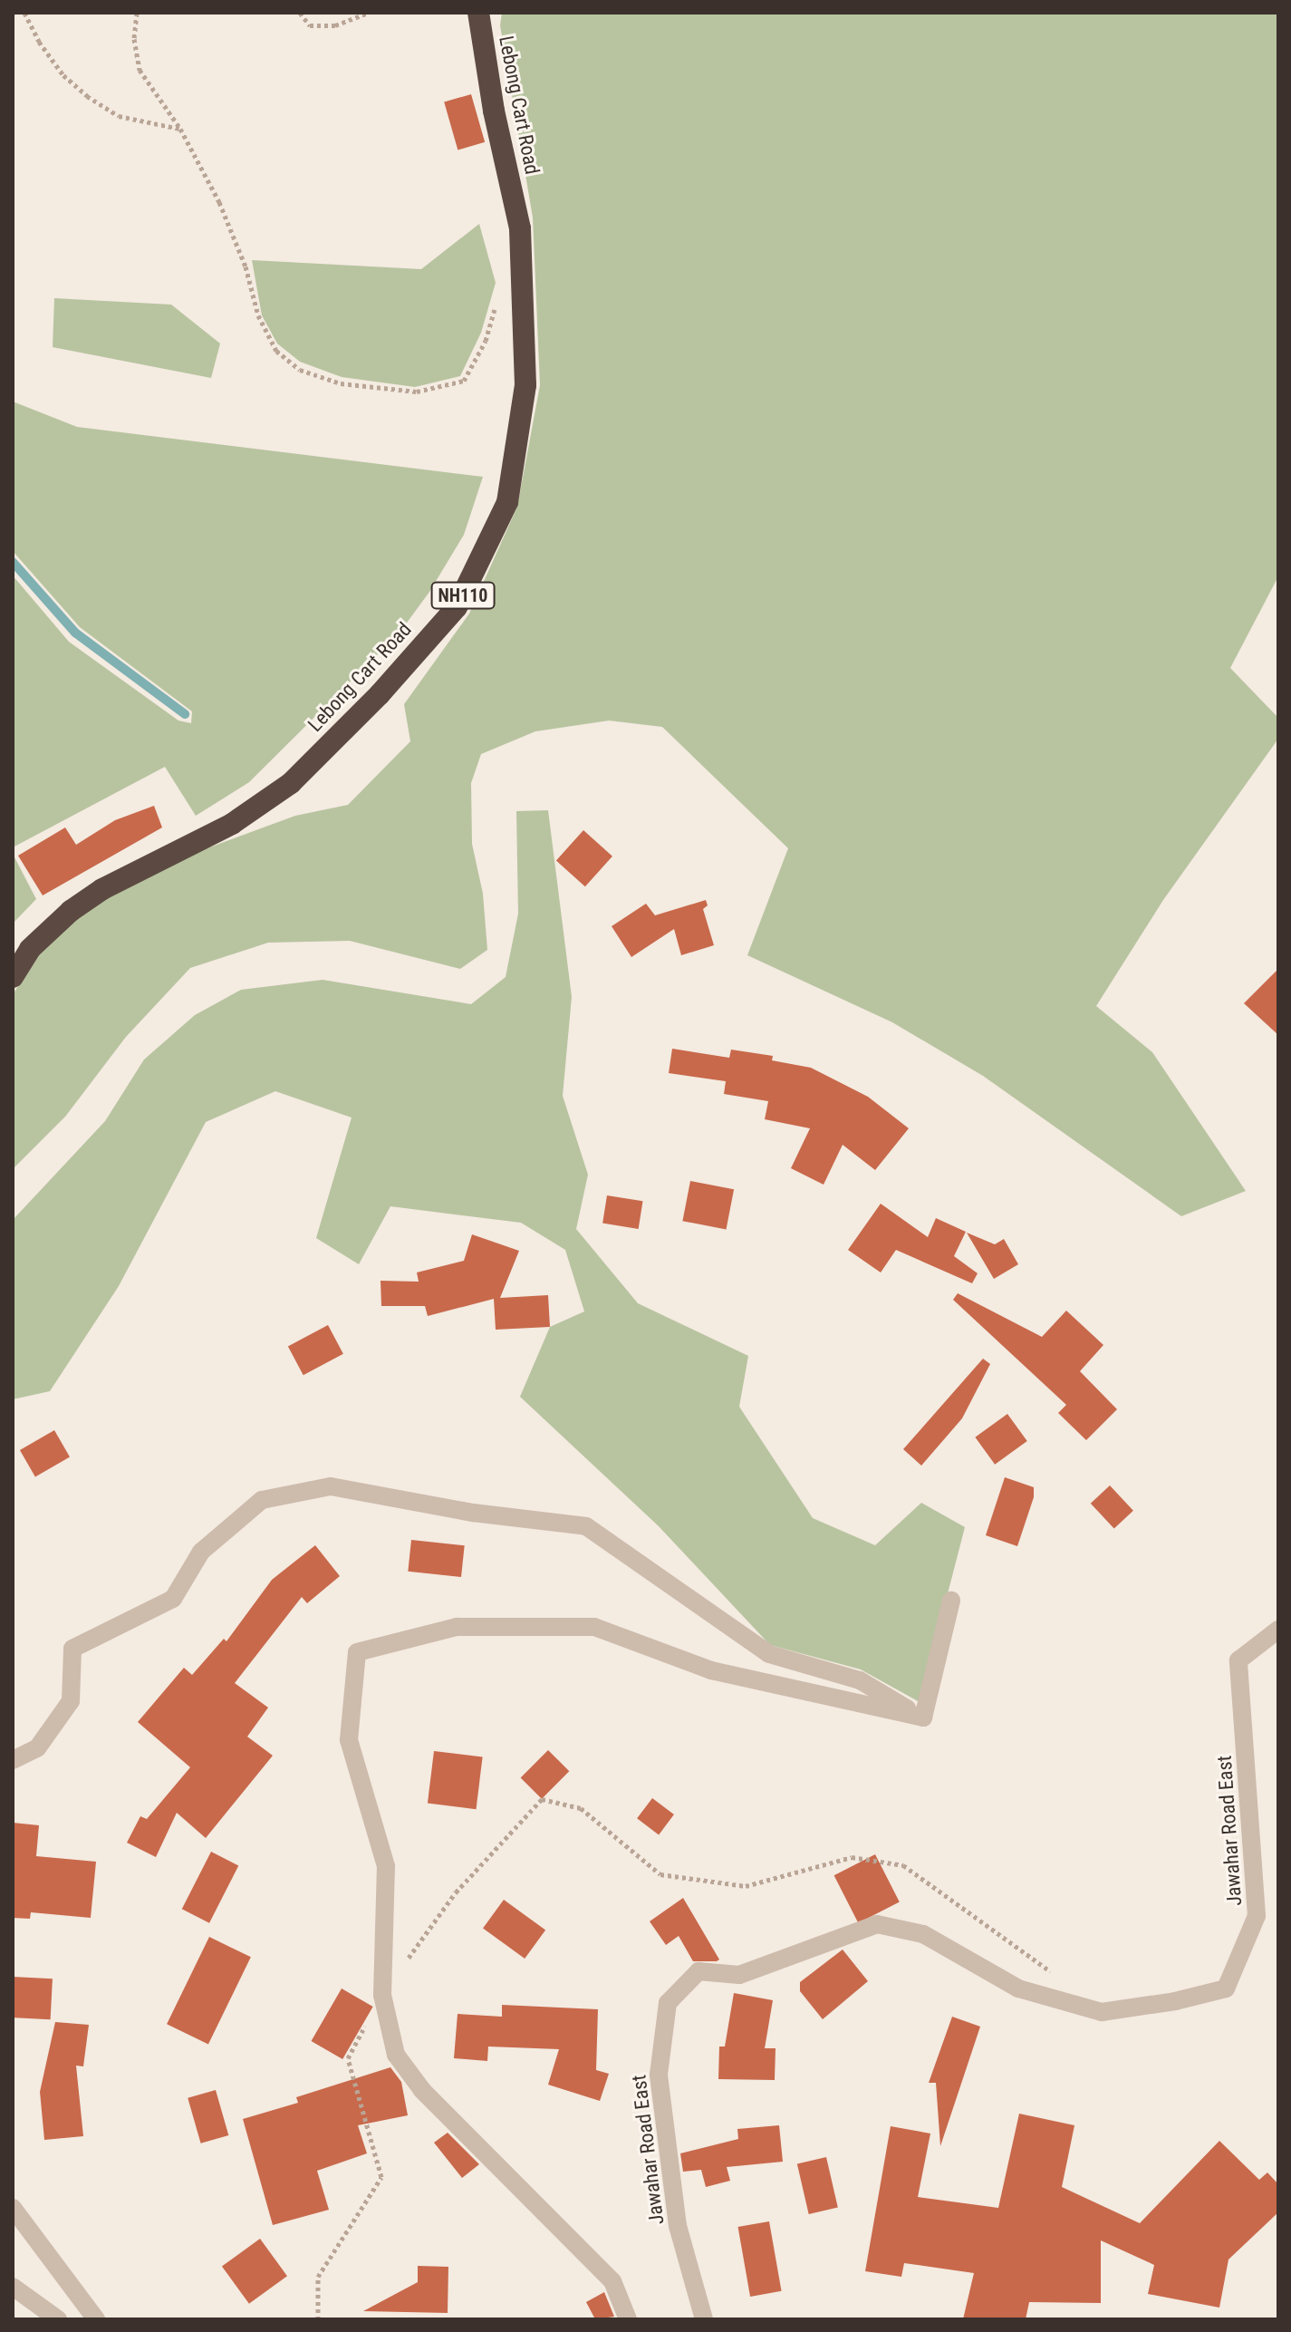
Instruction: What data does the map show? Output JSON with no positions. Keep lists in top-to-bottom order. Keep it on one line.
{"streets":{"highway":["Lebong Cart Road","NH110"],"street":["Jawahar Road East"]}}
